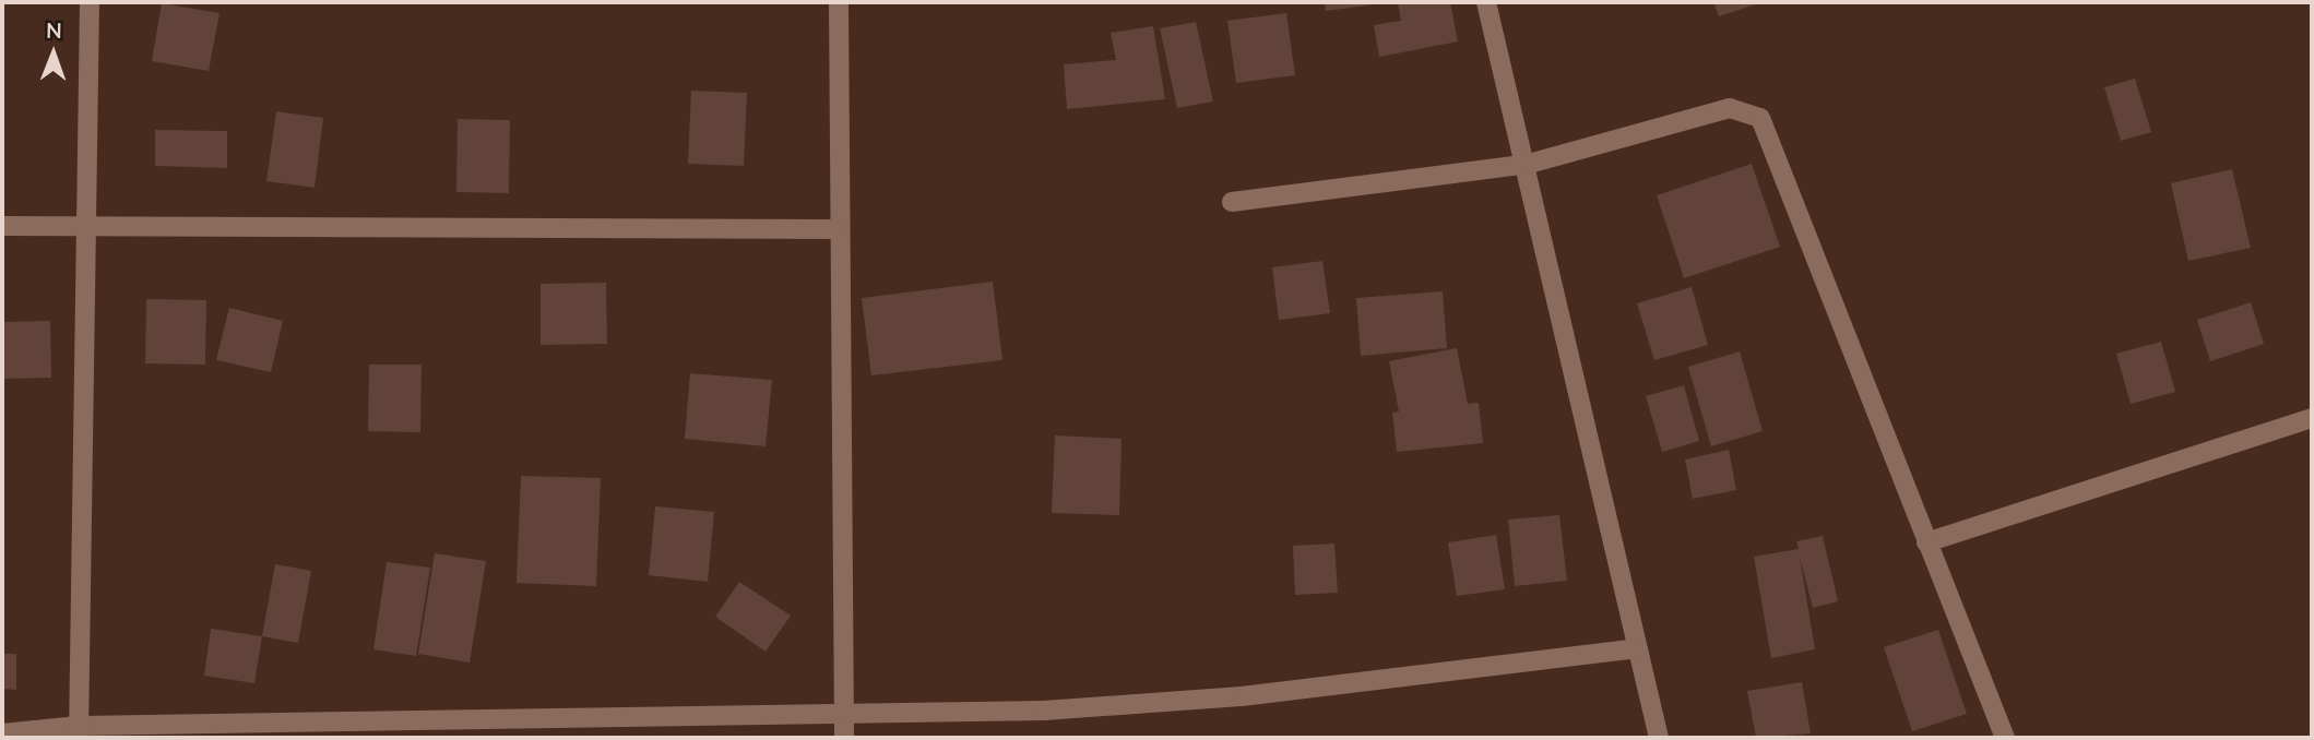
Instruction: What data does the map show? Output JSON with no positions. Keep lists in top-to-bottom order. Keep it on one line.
{"north":"top"}
